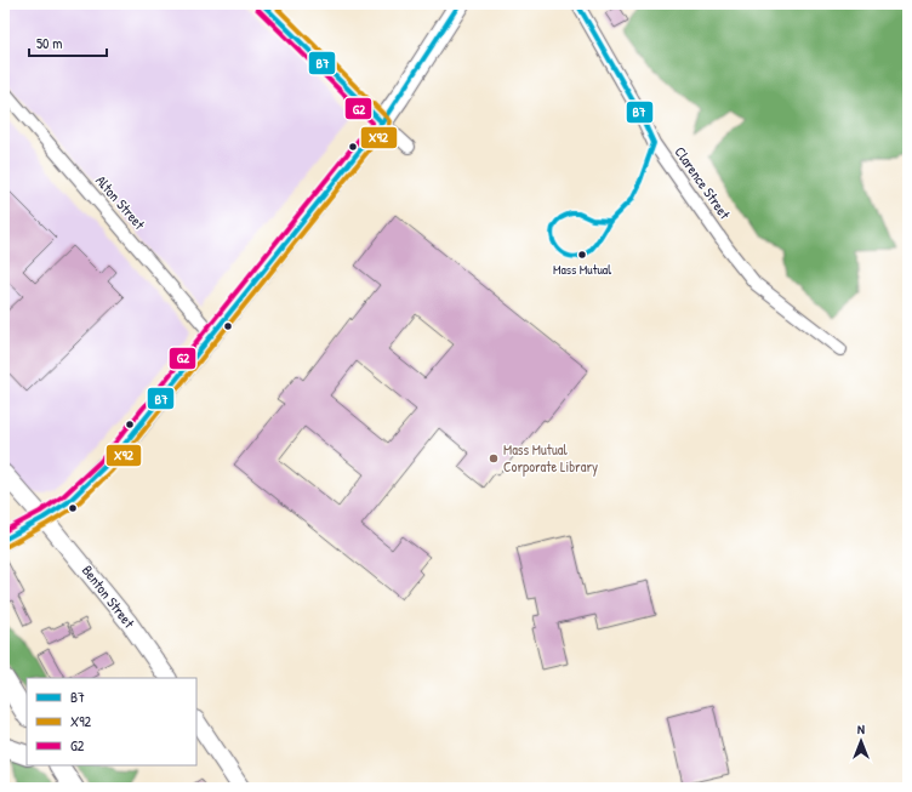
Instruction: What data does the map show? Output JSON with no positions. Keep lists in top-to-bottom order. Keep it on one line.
{"streets":{"main road":["Benton Street"],"street":["Clarence Street","Alton Street"]},"places":["Mass Mutual","Mass Mutual Corporate Library"],"lines":["transit line B7","transit line X92","transit line G2"],"legend":["B7","X92","G2"],"scale_bar":"50 m","north":"top"}
